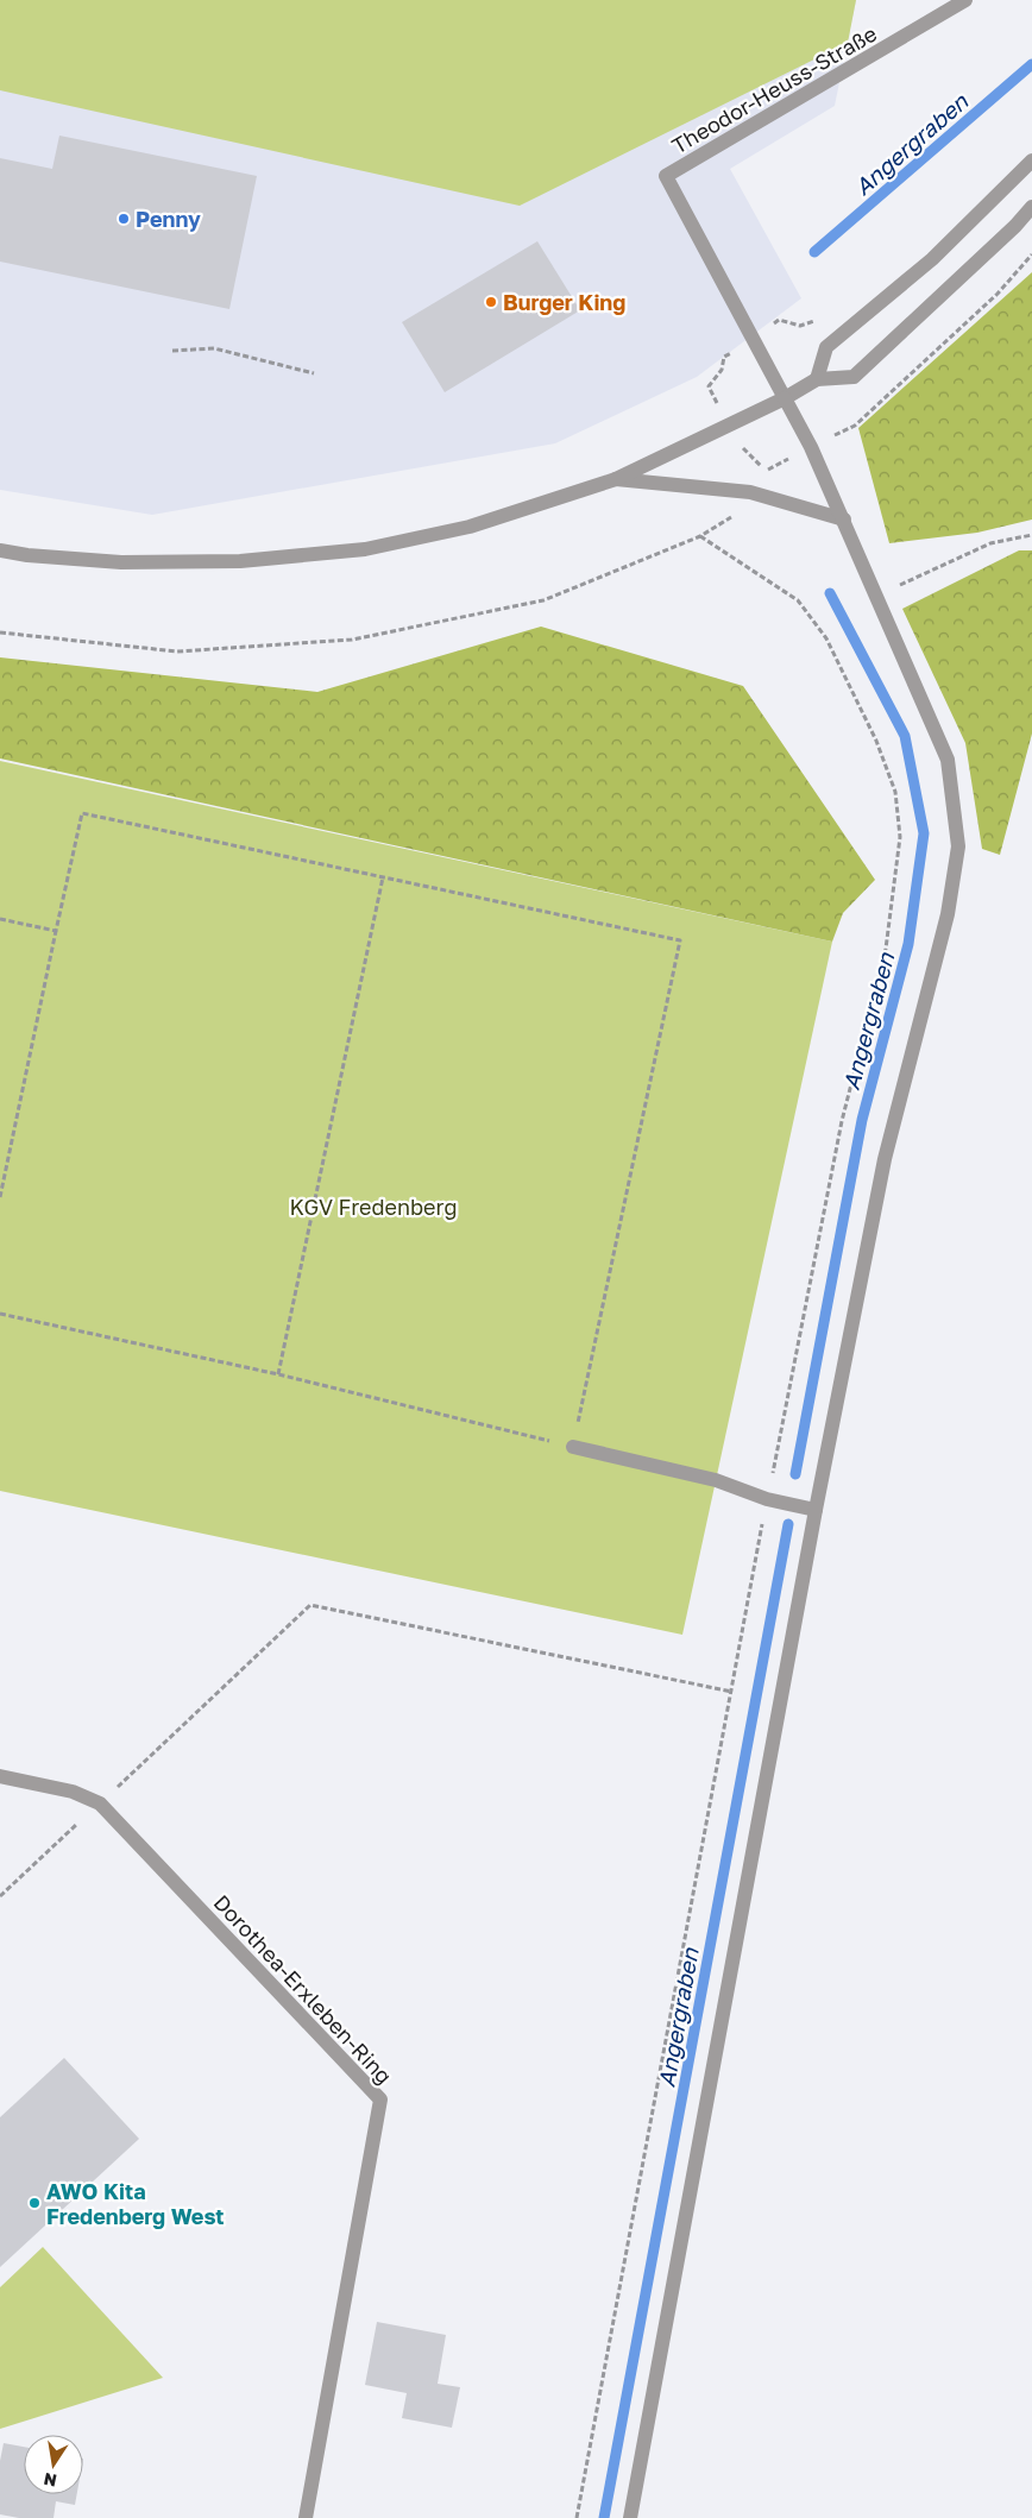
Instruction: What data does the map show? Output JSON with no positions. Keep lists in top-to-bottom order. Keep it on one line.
{"streets":{"street":["Theodor-Heuss-Straße","Dorothea-Erxleben-Ring"]},"water":["Angergraben"],"parks":["KGV Fredenberg"],"places":["Penny","Burger King","AWO Kita Fredenberg West"],"north":"bottom"}
